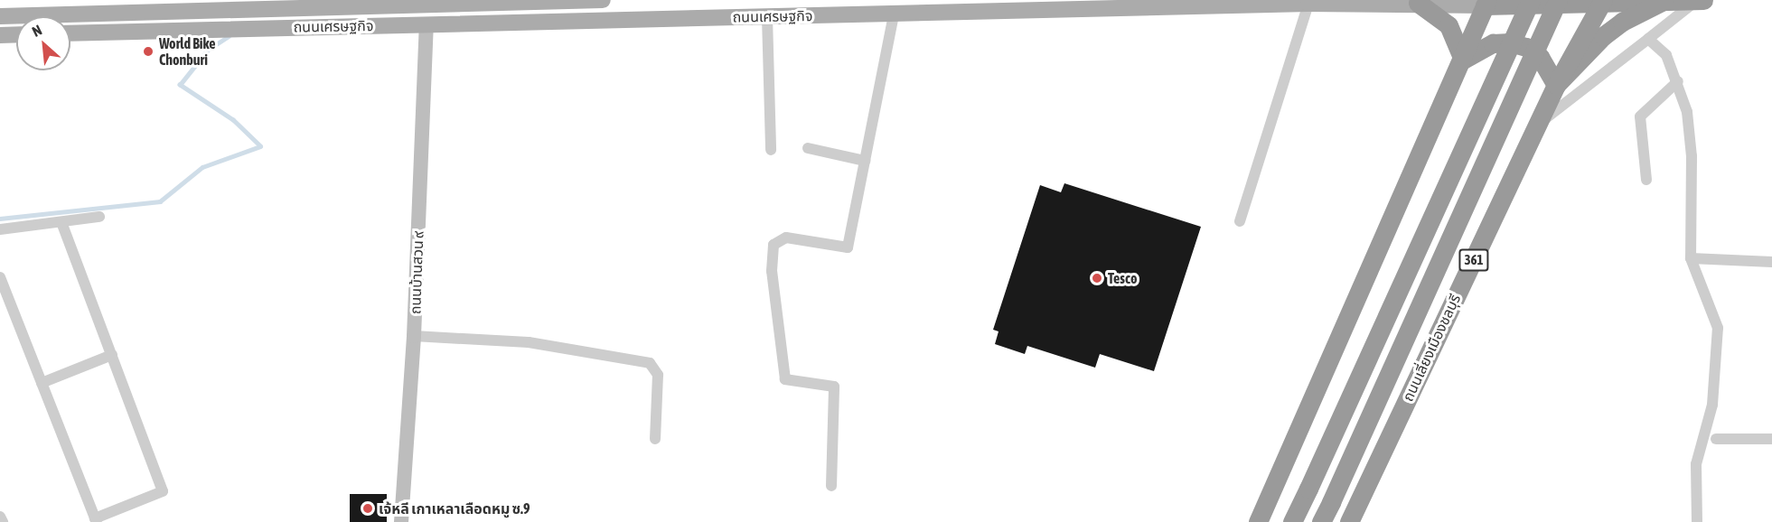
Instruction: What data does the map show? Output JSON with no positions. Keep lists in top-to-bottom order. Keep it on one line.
{"streets":{"highway":["361","ถนนเลี่ยงเมืองชลบุรี"],"main road":["ถนนเศรษฐกิจ"],"street":["ถนนบ้านสวน ๙"]},"crossings":[["ถนนเศรษฐกิจ","ถนนบ้านสวน ๙"]],"places":["World Bike Chonburi","Tesco","เจ้หลี เกาเหลาเลือดหมู ซ.9"],"north":"top left"}
